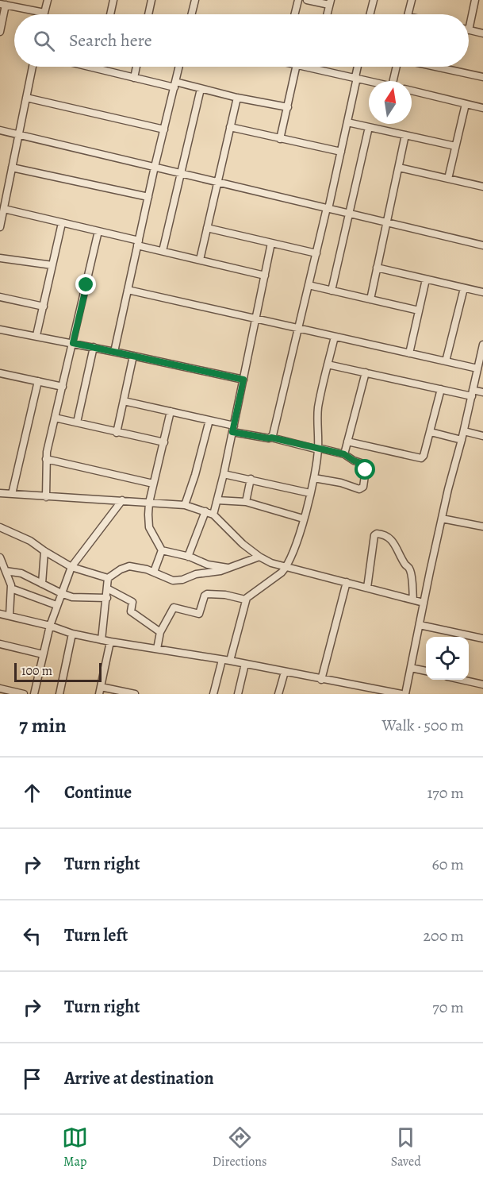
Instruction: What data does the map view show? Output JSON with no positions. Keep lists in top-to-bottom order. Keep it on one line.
{"scale_bar":"100 m","north":"top","page":{"search":"Search here","scale":"100 m","heading":["7 min","Walk · 500 m"],"list":[["Continue","170 m"],["Turn right","60 m"],["Turn left","200 m"],["Turn right","70 m"],"Arrive at destination"],"nav":["Map","Directions","Saved"]}}
